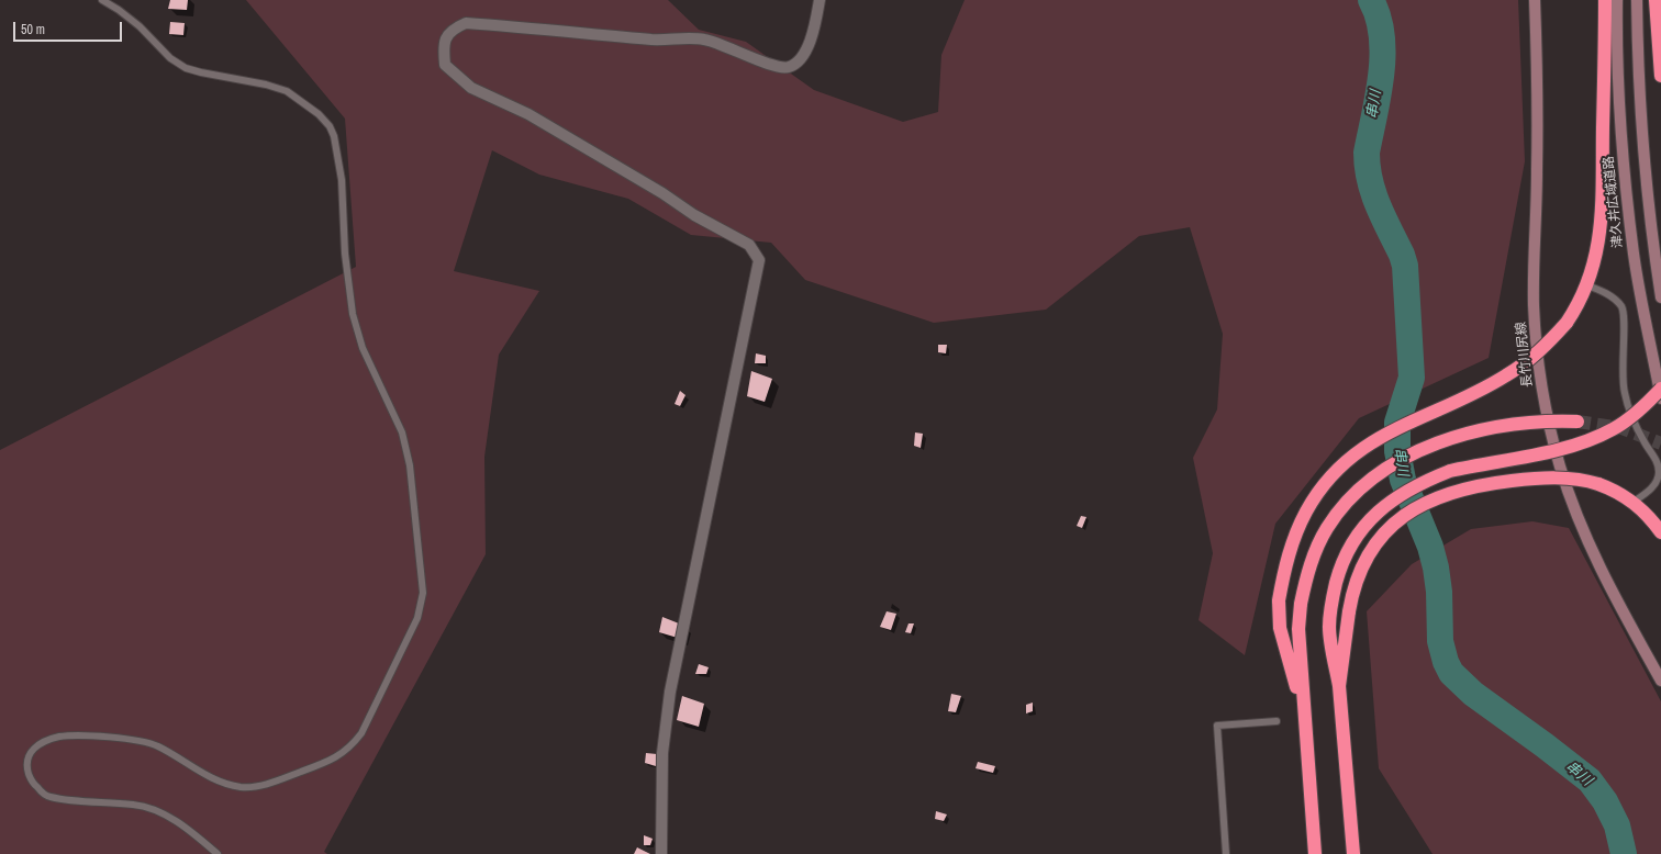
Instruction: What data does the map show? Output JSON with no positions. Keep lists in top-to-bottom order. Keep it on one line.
{"streets":{"main road":["津久井広域道路","長竹川尻線"]},"water":["串川"],"scale_bar":"50 m"}
